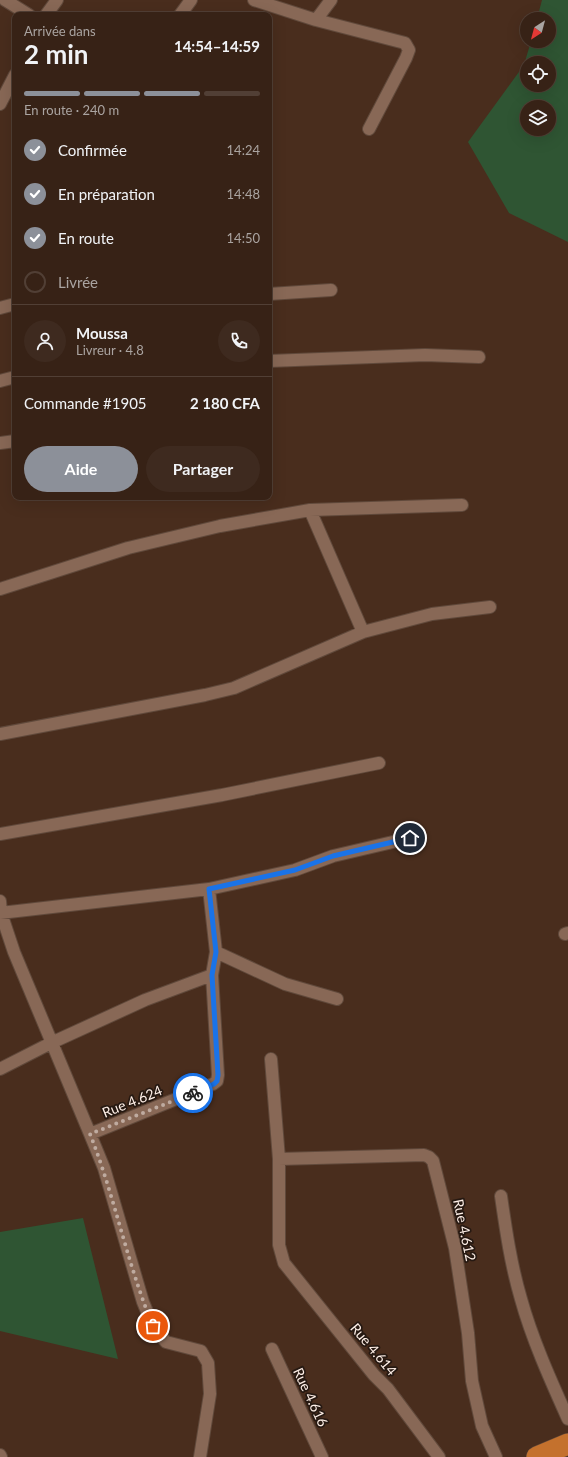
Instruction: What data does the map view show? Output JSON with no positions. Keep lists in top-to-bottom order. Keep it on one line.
{"streets":{"street":["Rue 4.624","Rue 4.612","Rue 4.614","Rue 4.616"]},"crossings":[["Rue 4.612","Rue 4.614"]],"north":"bottom left","page":{"heading":["2 min","Arrivée dans","14:54–14:59"],"panel":["Moussa","Livreur · 4.8","Commande #1905","2 180 CFA"],"bar":"En route · 240 m","list":[["Confirmée","14:24"],["En préparation","14:48"],["En route","14:50"],"Livrée"],"buttons":["Aide","Partager"]}}
